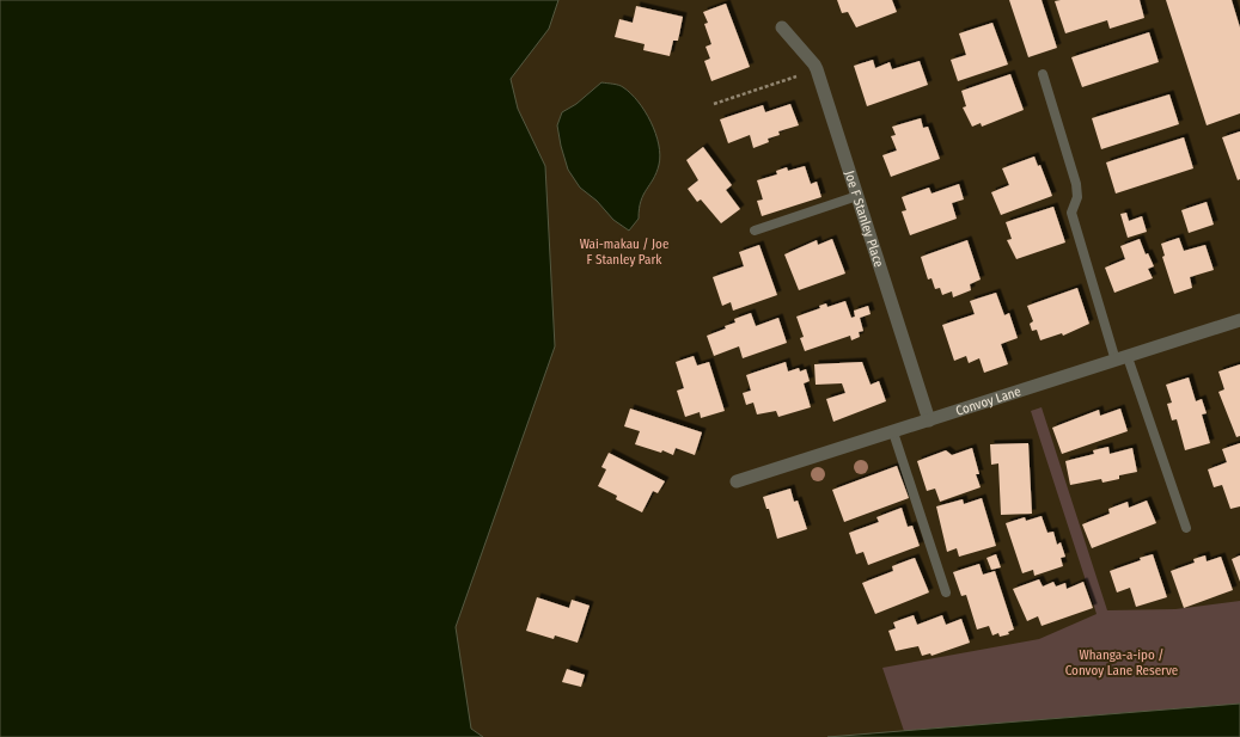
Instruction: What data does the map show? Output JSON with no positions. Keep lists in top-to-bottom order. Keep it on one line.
{"streets":{"street":["Joe F Stanley Place","Convoy Lane"]},"crossings":[["Joe F Stanley Place","Convoy Lane"]],"parks":["Wai-makau / Joe F Stanley Park","Whanga-a-ipo / Convoy Lane Reserve"]}
